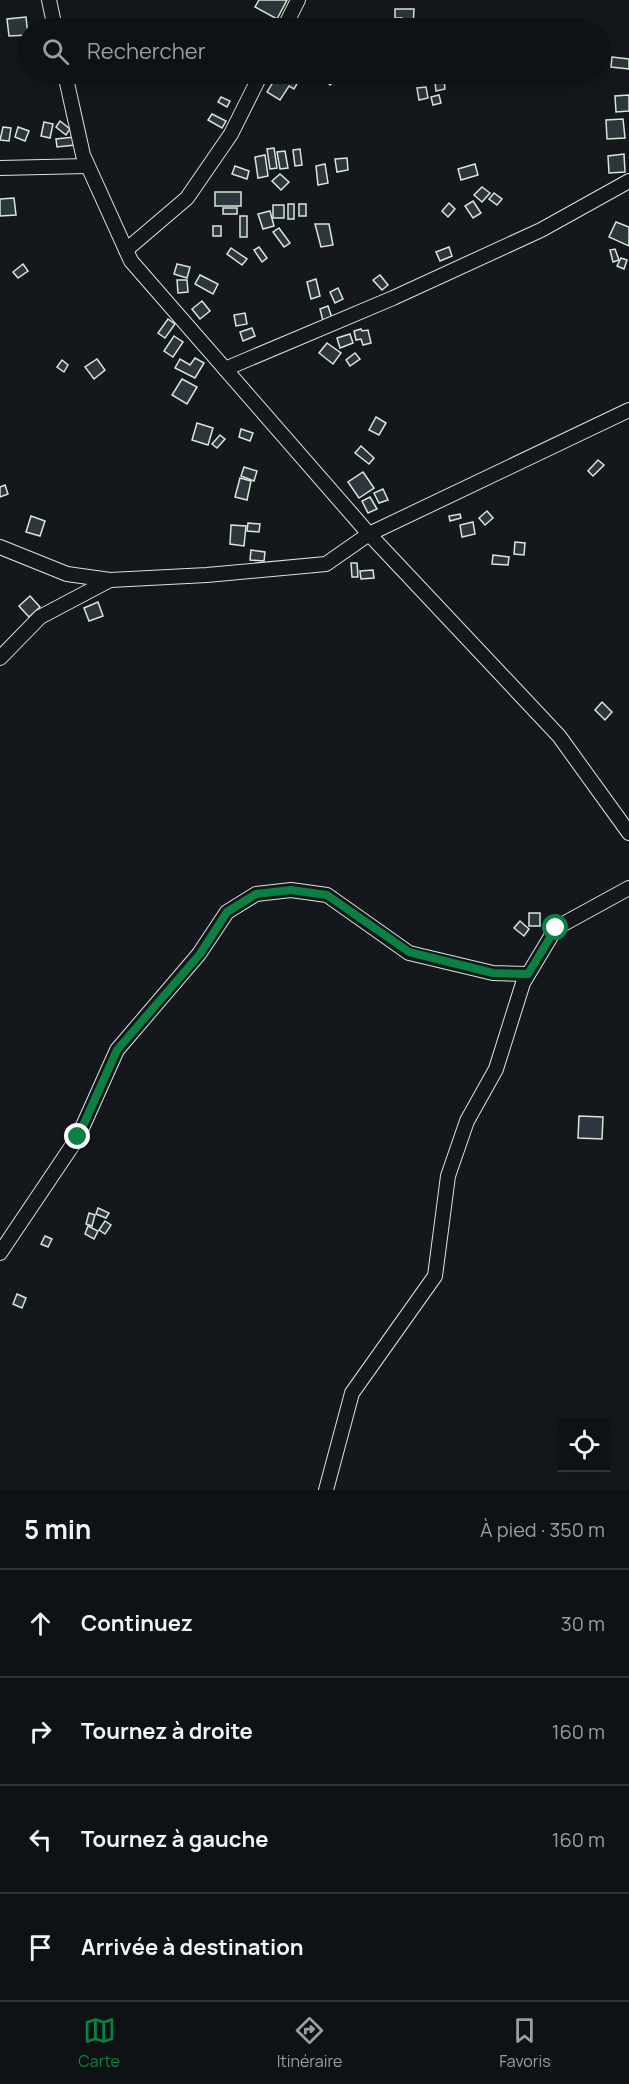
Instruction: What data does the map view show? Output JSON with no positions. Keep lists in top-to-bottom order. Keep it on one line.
{"page":{"search":"Rechercher","heading":["5 min","À pied · 350 m"],"list":[["Continuez","30 m"],["Tournez à droite","160 m"],["Tournez à gauche","160 m"],"Arrivée à destination"],"nav":["Carte","Itinéraire","Favoris"]}}
